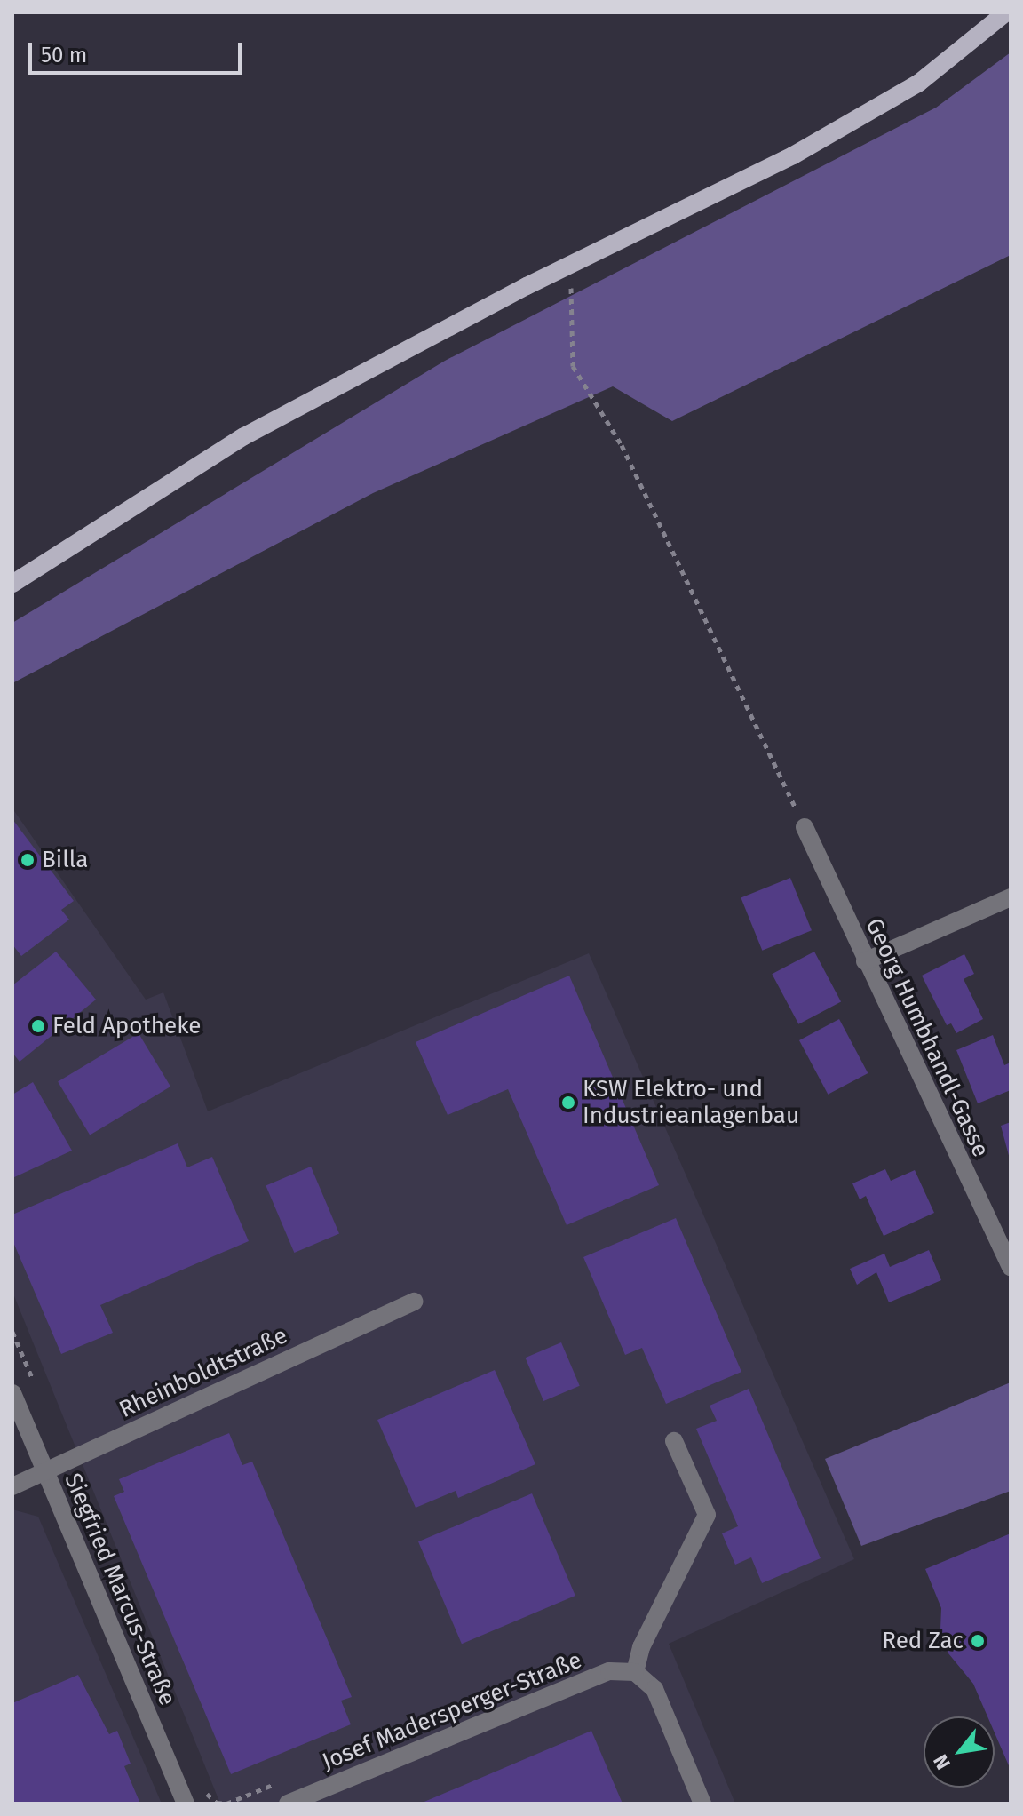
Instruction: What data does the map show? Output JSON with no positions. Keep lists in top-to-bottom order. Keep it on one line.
{"streets":{"street":["Georg Humbhandl-Gasse","Rheinboldtstraße","Siegfried Marcus-Straße","Josef Madersperger-Straße"]},"crossings":[["Rheinboldtstraße","Siegfried Marcus-Straße"]],"places":["Billa","Feld Apotheke","KSW Elektro- und Industrieanlagenbau","Red Zac"],"scale_bar":"50 m","north":"bottom left"}
